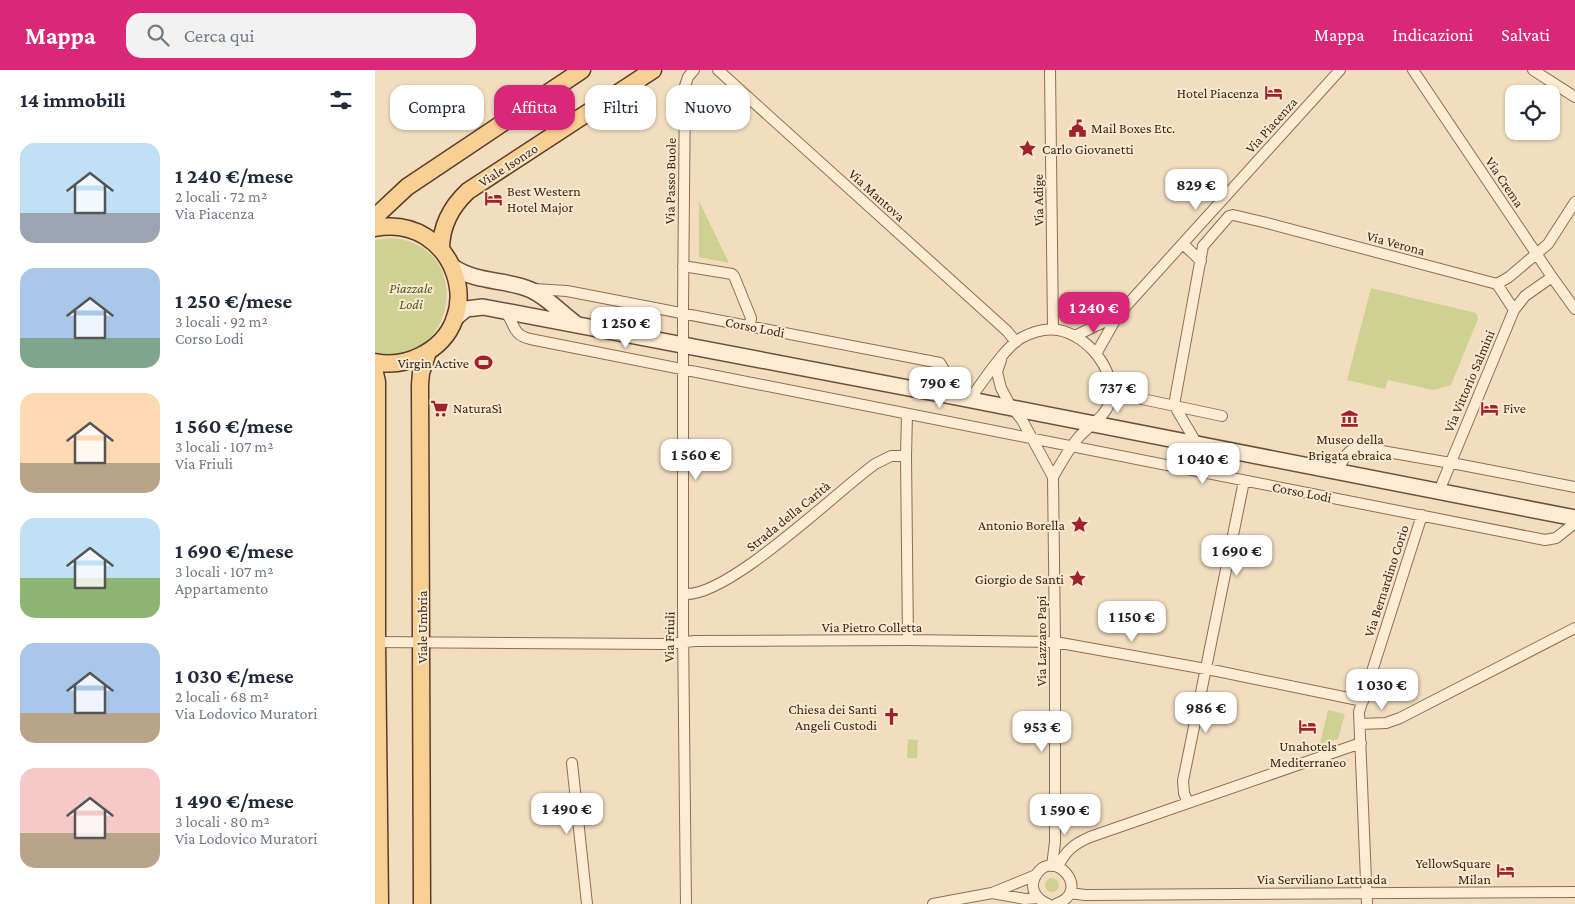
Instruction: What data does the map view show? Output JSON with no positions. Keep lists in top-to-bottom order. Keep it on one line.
{"streets":{"main road":["Viale Isonzo","Corso Lodi","Viale Umbria"],"street":["Via Piacenza","Via Passo Buole","Via Crema","Via Mantova","Via Adige","Via Verona","Via Vittorio Salmini","Strada della Carità","Via Bernardino Corio","Via Pietro Colletta","Via Friuli","Via Lazzaro Papi","Via Serviliano Lattuada"]},"crossings":[["Via Piacenza","Via Mantova"],["Via Piacenza","Via Adige"],["Via Piacenza","Corso Lodi"],["Via Piacenza","Via Lazzaro Papi"],["Via Passo Buole","Corso Lodi"],["Via Passo Buole","Via Friuli"],["Via Crema","Via Vittorio Salmini"],["Via Mantova","Via Adige"],["Via Mantova","Corso Lodi"],["Via Mantova","Via Lazzaro Papi"],["Via Adige","Corso Lodi"],["Via Adige","Via Lazzaro Papi"],["Corso Lodi","Via Vittorio Salmini"],["Corso Lodi","Via Bernardino Corio"],["Corso Lodi","Via Friuli"],["Corso Lodi","Via Lazzaro Papi"],["Strada della Carità","Via Friuli"],["Via Bernardino Corio","Via Pietro Colletta"],["Viale Umbria","Via Pietro Colletta"],["Via Pietro Colletta","Via Friuli"],["Via Pietro Colletta","Via Lazzaro Papi"]],"parks":["Piazzale Lodi"],"places":{"hotel":["Hotel Piacenza","Best Western Hotel Major","Five","Unahotels Mediterraneo","YellowSquare Milan"],"public building":["Mail Boxes Etc."],"place":["Carlo Giovanetti","Antonio Borella","Giorgio de Santi"],"sports":["Virgin Active"],"supermarket":["NaturaSì"],"museum":["Museo della Brigata ebraica"],"church":["Chiesa dei Santi Angeli Custodi"]},"page":{"header":"Mappa","search":"Cerca qui","nav":["Mappa","Indicazioni","Salvati"],"heading":"14 immobili","chip":["Compra","Affitta","Filtri","Nuovo"],"list":[{"name":"1 240 €/mese","note":"2 locali · 72 m² · Via Piacenza"},{"name":"1 250 €/mese","note":"3 locali · 92 m² · Corso Lodi"},{"name":"1 560 €/mese","note":"3 locali · 107 m² · Via Friuli"},{"name":"1 690 €/mese","note":"3 locali · 107 m² · Appartamento"},{"name":"1 030 €/mese","note":"2 locali · 68 m² · Via Lodovico Muratori"},{"name":"1 490 €/mese","note":"3 locali · 80 m² · Via Lodovico Muratori"}],"price":["829 €","1 240 €","1 250 €","790 €","737 €","1 560 €","1 040 €","1 690 €","1 150 €","1 030 €","986 €","953 €","1 490 €","1 590 €"]}}
